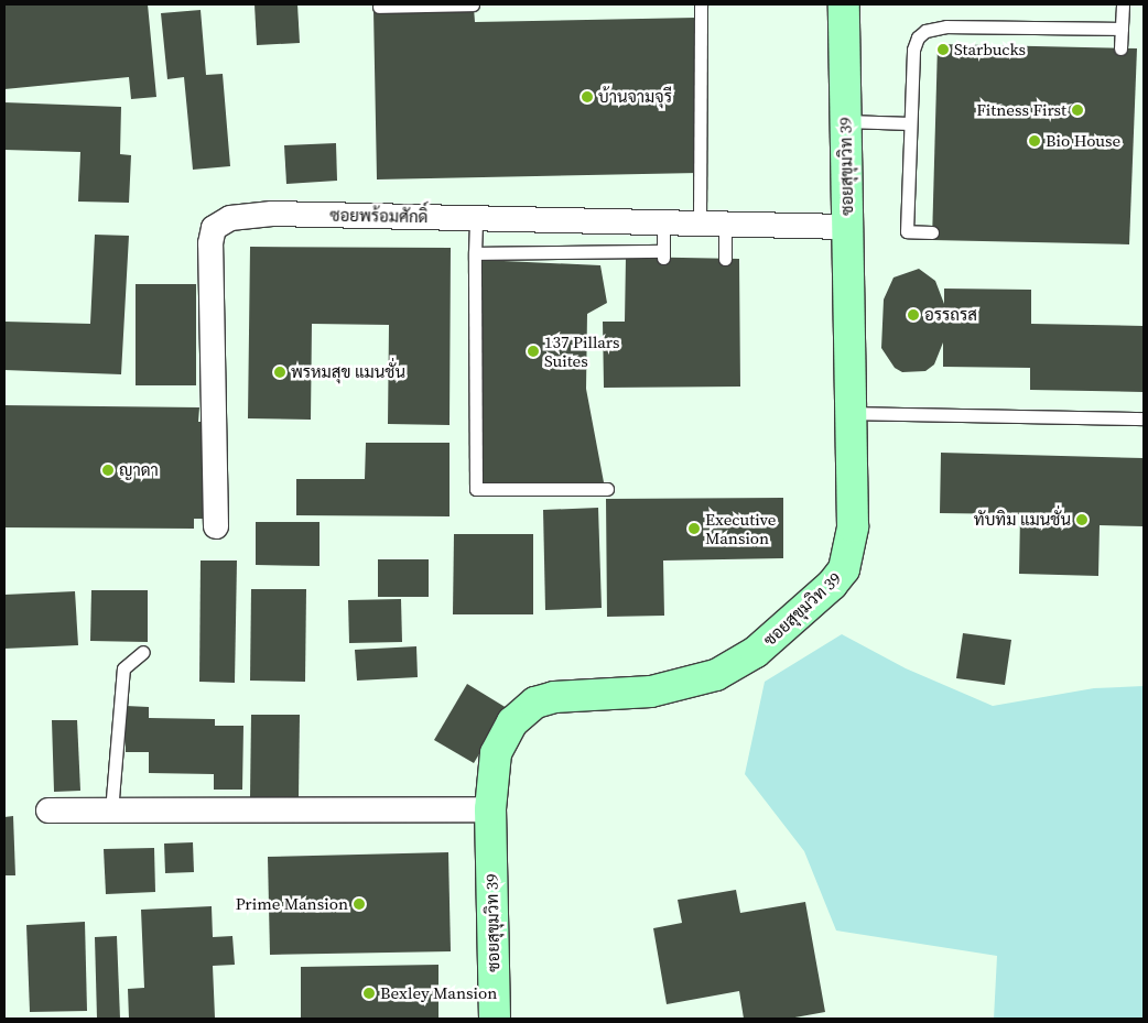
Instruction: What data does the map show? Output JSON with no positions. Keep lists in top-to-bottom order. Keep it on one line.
{"streets":{"street":["ซอยสุขุมวิท 39","ซอยพร้อมศักดิ์"]},"crossings":[["ซอยสุขุมวิท 39","ซอยพร้อมศักดิ์"]],"places":["Starbucks","บ้านจามจุรี","Fitness First","Bio House","อรรถรส","137 Pillars Suites","พรหมสุข แมนชั่น","ญาดา","ทับทิม แมนชั่น","Executive Mansion","Prime Mansion","Bexley Mansion"]}
